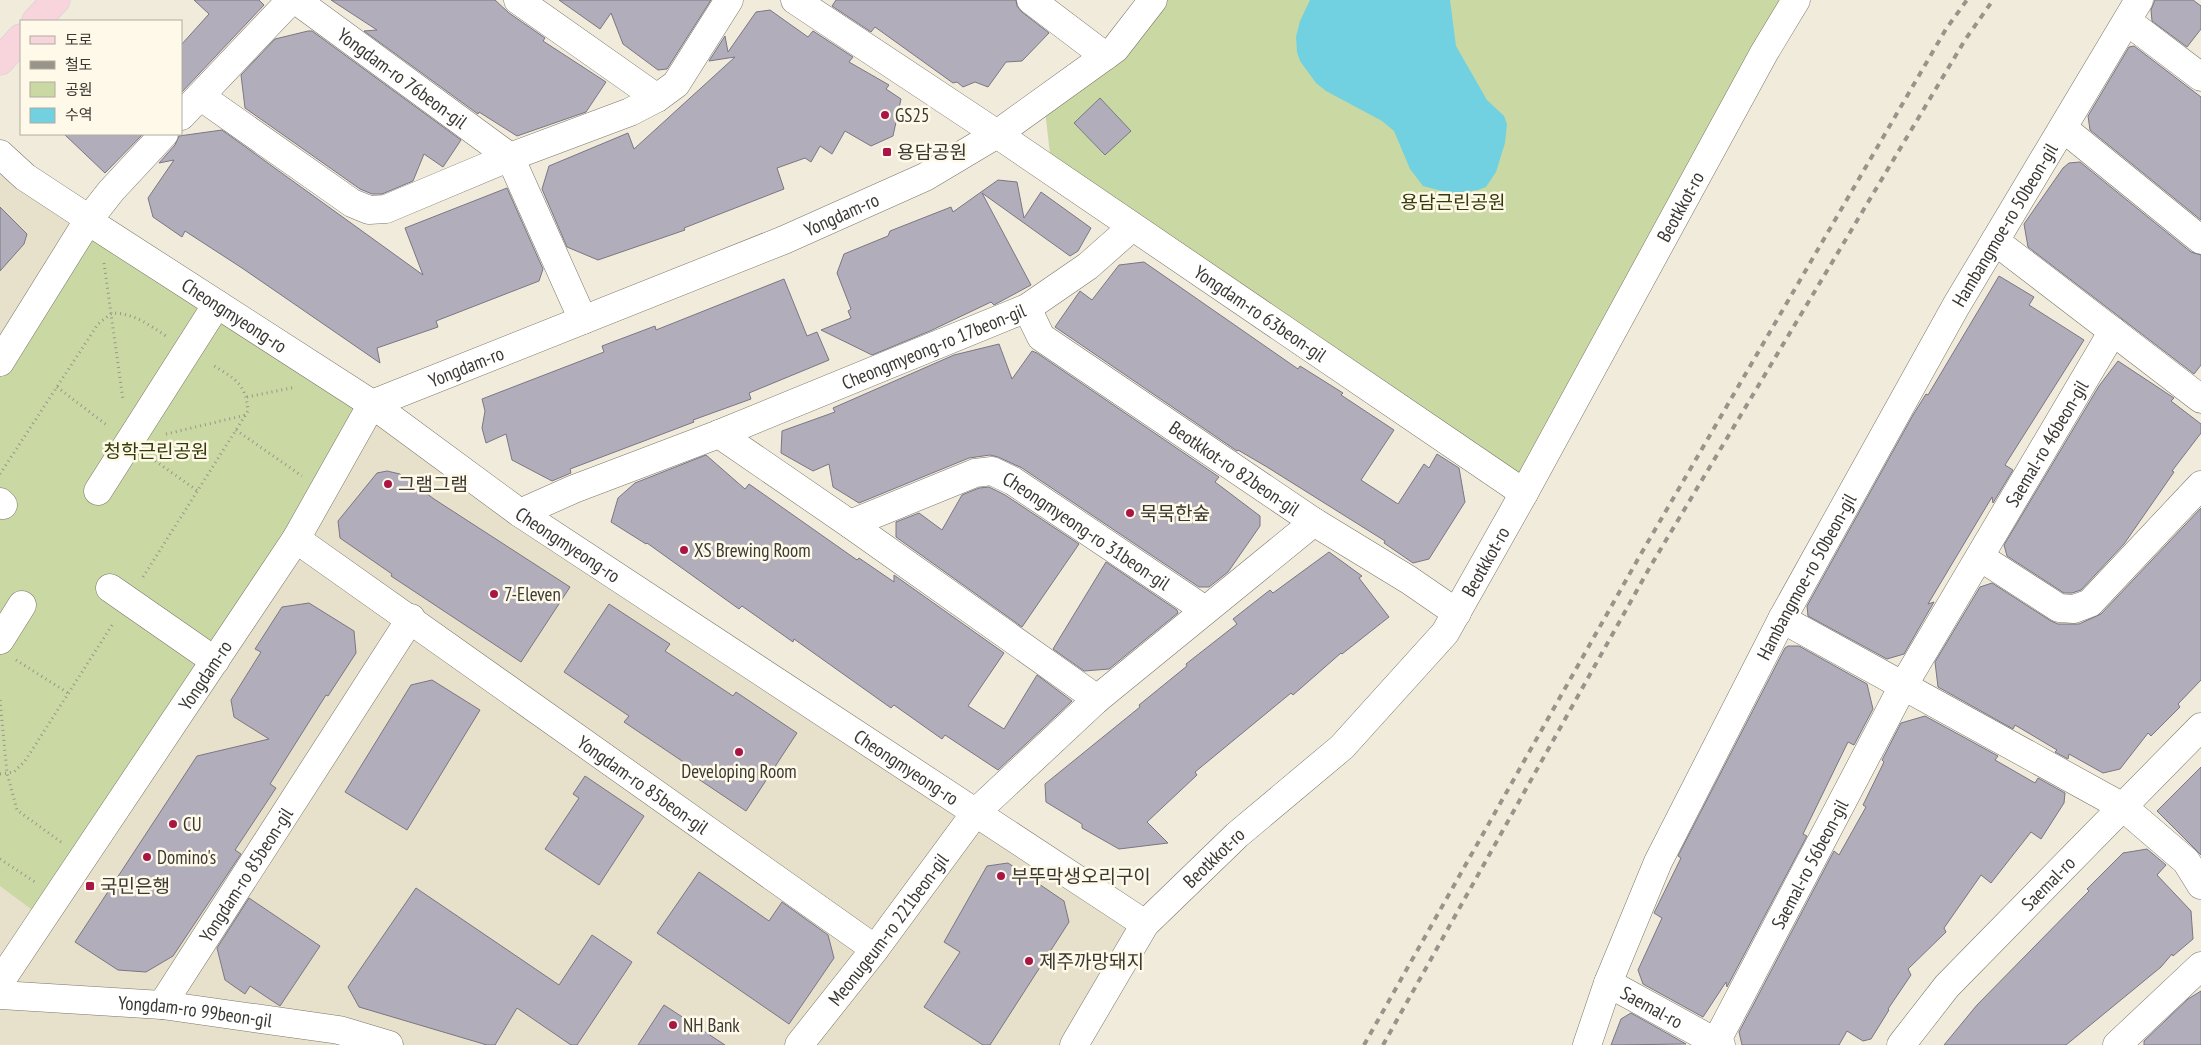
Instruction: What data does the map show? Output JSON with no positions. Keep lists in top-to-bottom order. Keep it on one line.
{"streets":{"street":["Yongdam-ro 76beon-gil","Beotkkot-ro","Yongdam-ro","Hambangmoe-ro 50beon-gil","Cheongmyeong-ro","Yongdam-ro 63beon-gil","Cheongmyeong-ro 17beon-gil","Saemal-ro 46beon-gil","Beotkkot-ro 82beon-gil","Cheongmyeong-ro 31beon-gil","Yongdam-ro 85beon-gil","Saemal-ro 56beon-gil","Saemal-ro","Meonugeum-ro 221beon-gil","Yongdam-ro 99beon-gil"]},"crossings":[["Yongdam-ro 76beon-gil","Yongdam-ro"],["Beotkkot-ro","Cheongmyeong-ro"],["Beotkkot-ro","Yongdam-ro 63beon-gil"],["Beotkkot-ro","Beotkkot-ro 82beon-gil"],["Yongdam-ro","Cheongmyeong-ro"],["Yongdam-ro","Yongdam-ro 63beon-gil"],["Yongdam-ro","Yongdam-ro 85beon-gil"],["Hambangmoe-ro 50beon-gil","Saemal-ro"],["Cheongmyeong-ro","Cheongmyeong-ro 17beon-gil"],["Cheongmyeong-ro","Meonugeum-ro 221beon-gil"],["Yongdam-ro 63beon-gil","Cheongmyeong-ro 17beon-gil"],["Cheongmyeong-ro 17beon-gil","Beotkkot-ro 82beon-gil"],["Saemal-ro 46beon-gil","Saemal-ro 56beon-gil"],["Yongdam-ro 85beon-gil","Meonugeum-ro 221beon-gil"],["Yongdam-ro 85beon-gil","Yongdam-ro 99beon-gil"],["Saemal-ro 56beon-gil","Saemal-ro"]],"parks":["용담근린공원","청학근린공원"],"places":{"other":["GS25","그램그램","묵묵한숲","XS Brewing Room","7-Eleven","Developing Room","CU","Domino's","부뚜막생오리구이","제주까망돼지","NH Bank"],"transit":["용담공원","국민은행"]},"legend":["도로","철도","공원","수역"]}
